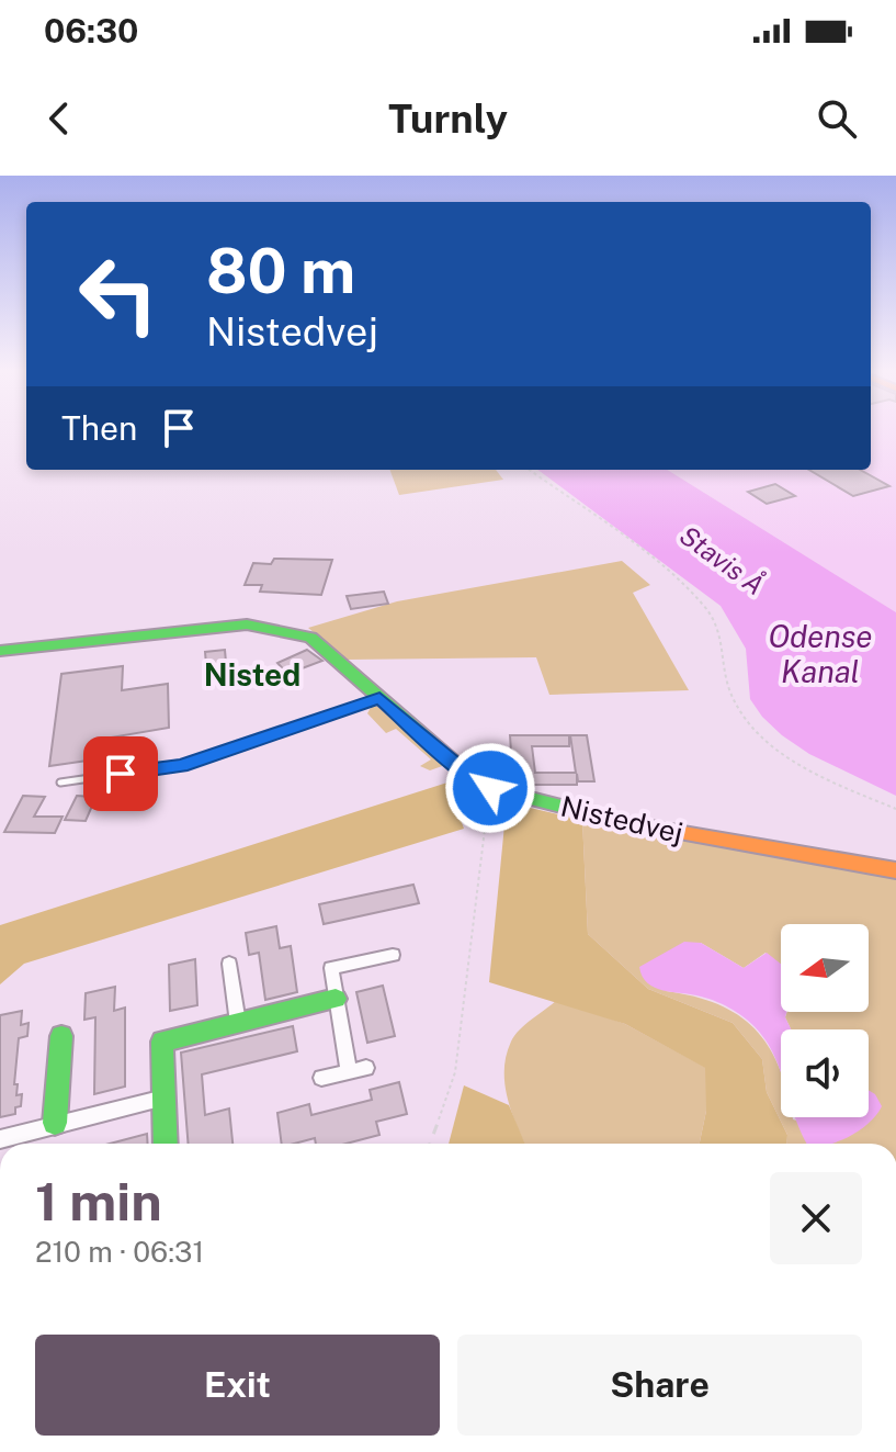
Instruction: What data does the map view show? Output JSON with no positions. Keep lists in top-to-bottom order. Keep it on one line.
{"streets":{"street":["Nistedvej"]},"districts":["Nisted"],"water":["Stavis Å","Odense Kanal"],"north":"left","page":{"status":"06:30","header":"Turnly","turn":["80 m","Nistedvej"],"then":"Then","heading":["1 min","210 m · 06:31"],"buttons":["Exit","Share"]}}
